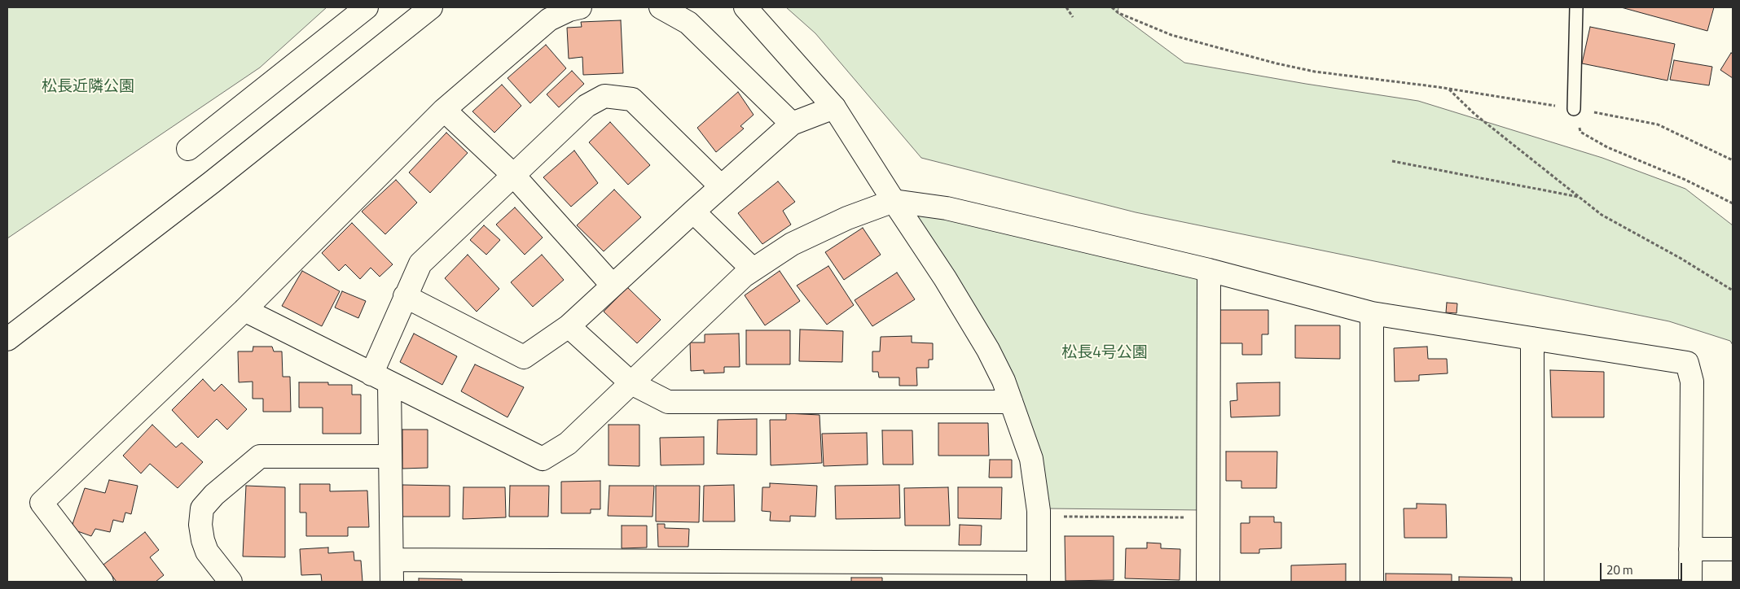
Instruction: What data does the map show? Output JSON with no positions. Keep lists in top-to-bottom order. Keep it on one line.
{"parks":["松長近隣公園","松長4号公園"],"scale_bar":"20 m"}
